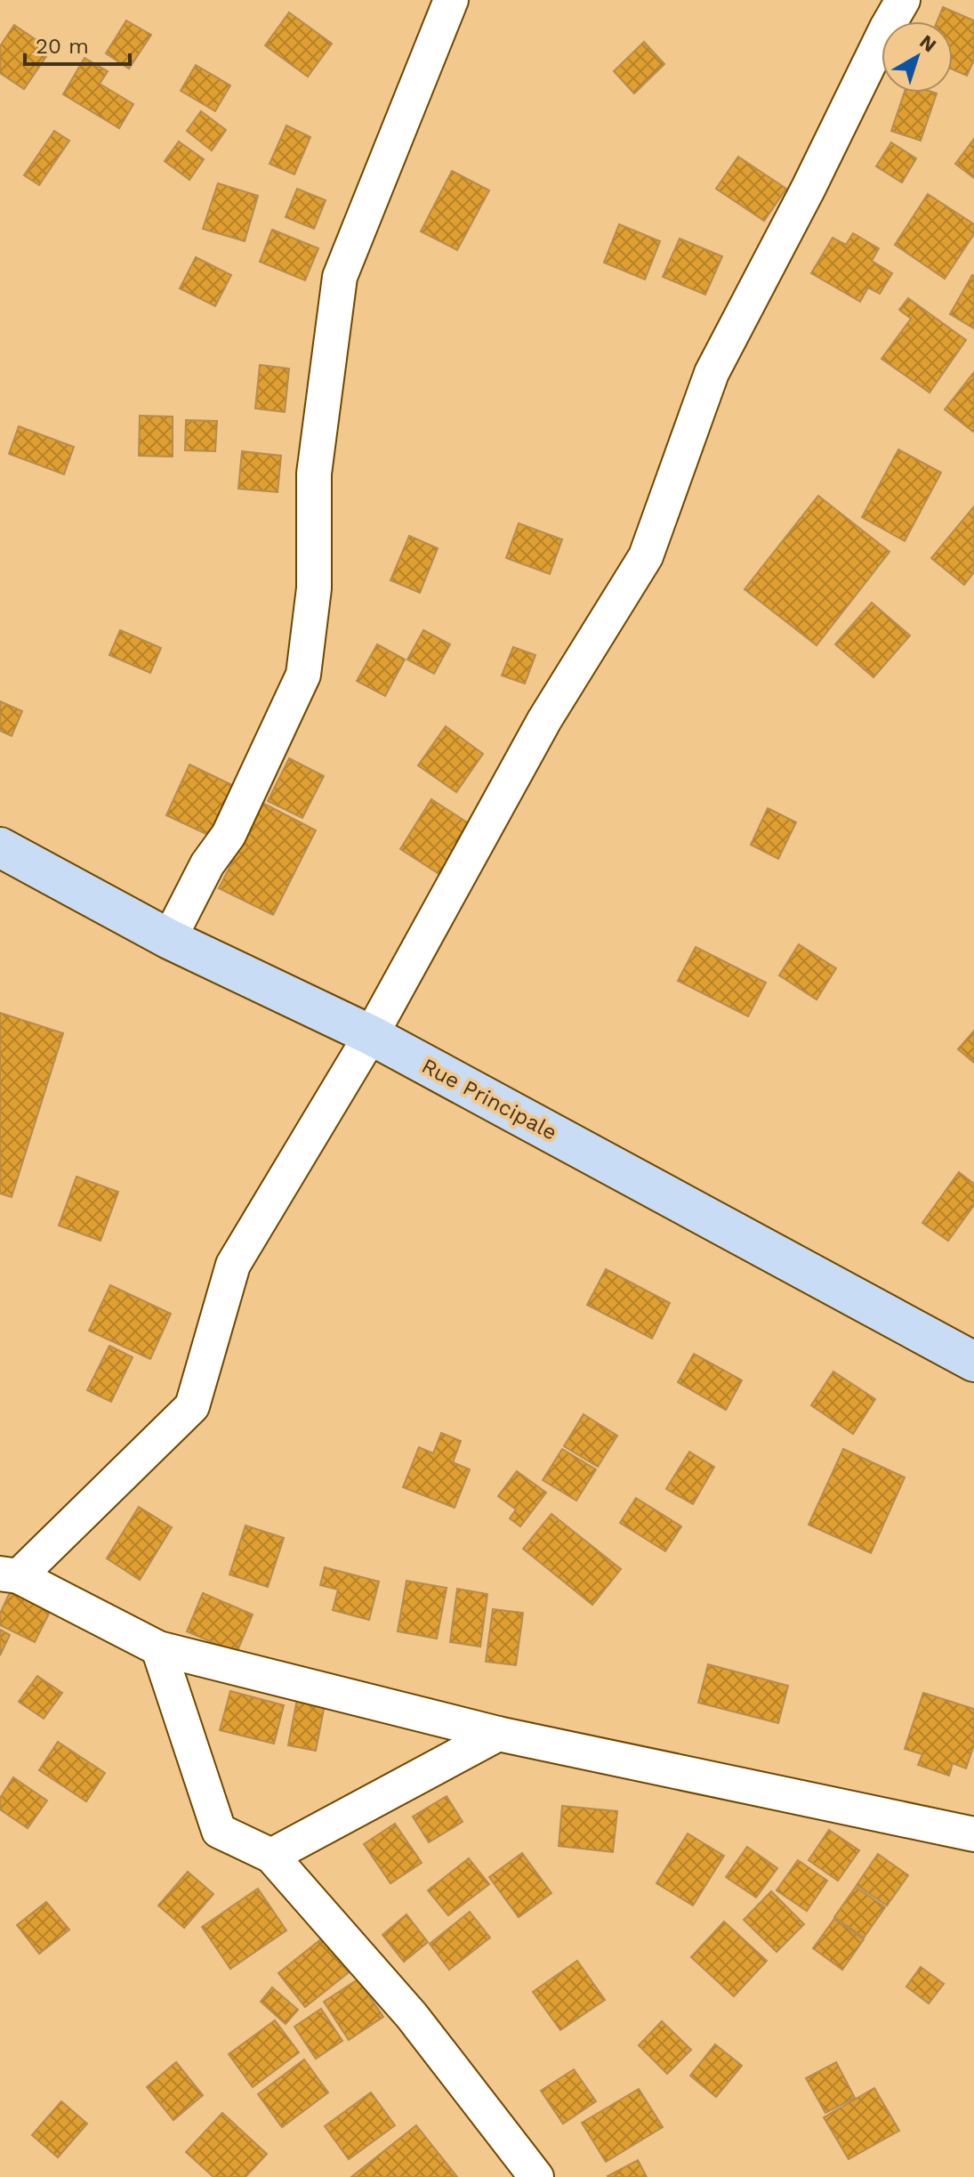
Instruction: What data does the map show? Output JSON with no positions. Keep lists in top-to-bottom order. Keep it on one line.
{"streets":{"main road":["Rue Principale"]},"scale_bar":"20 m","north":"top right"}
